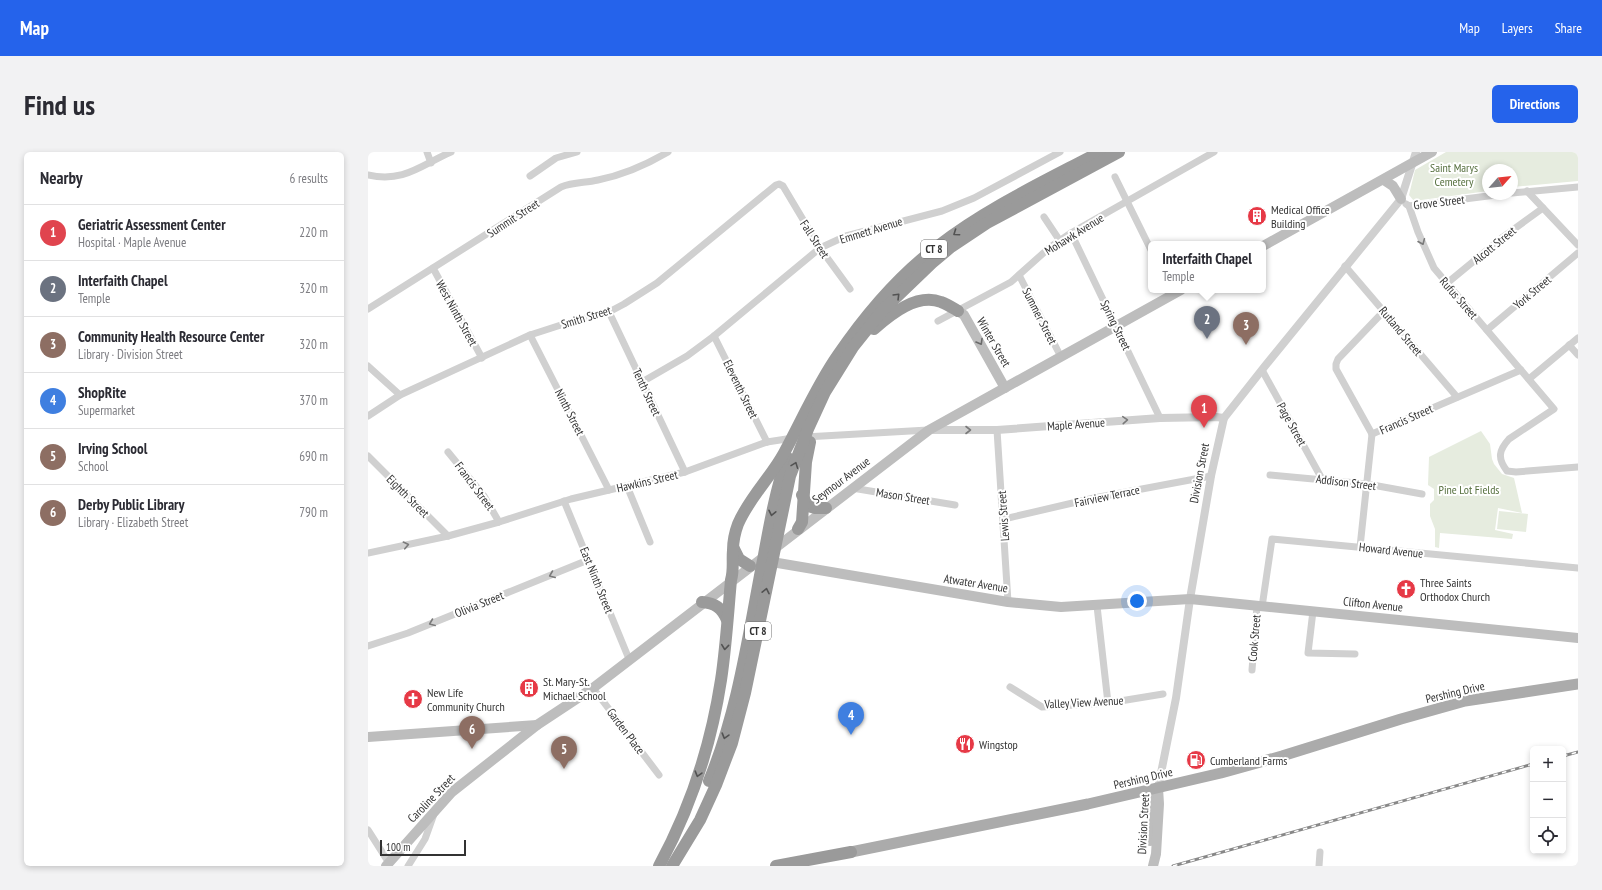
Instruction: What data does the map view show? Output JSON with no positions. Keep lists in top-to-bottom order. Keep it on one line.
{"streets":{"highway":["CT 8"],"main road":["Winter Street","Division Street","Seymour Avenue","Atwater Avenue","Clifton Avenue","Pershing Drive","Caroline Street"],"street":["Grove Street","Summit Street","Emmett Avenue","Mohawk Avenue","Fall Street","Alcott Street","York Street","Rufus Street","West Ninth Street","Summer Street","Smith Street","Spring Street","Rutland Street","Eleventh Street","Tenth Street","Ninth Street","Francis Street","Maple Avenue","Page Street","Hawkins Street","Addison Street","Eighth Street","Mason Street","Fairview Terrace","Lewis Street","Howard Avenue","East Ninth Street","Olivia Street","Cook Street","Valley View Avenue","Garden Place"]},"crossings":[["Grove Street","Rufus Street"],["Grove Street","Division Street"],["Summit Street","West Ninth Street"],["Emmett Avenue","Fall Street"],["Emmett Avenue","Eleventh Street"],["Emmett Avenue","Tenth Street"],["Mohawk Avenue","Summer Street"],["Mohawk Avenue","Spring Street"],["Mohawk Avenue","Winter Street"],["Fall Street","Smith Street"],["Alcott Street","Rufus Street"],["York Street","Rufus Street"],["Rufus Street","Francis Street"],["Rufus Street","Division Street"],["West Ninth Street","Smith Street"],["Summer Street","Seymour Avenue"],["Smith Street","Tenth Street"],["Smith Street","Ninth Street"],["Spring Street","Maple Avenue"],["Spring Street","Seymour Avenue"],["Rutland Street","Francis Street"],["Rutland Street","Division Street"],["Winter Street","Seymour Avenue"],["Eleventh Street","Hawkins Street"],["Tenth Street","Hawkins Street"],["Ninth Street","Hawkins Street"],["Francis Street","Hawkins Street"],["Francis Street","Addison Street"],["Francis Street","Howard Avenue"],["Maple Avenue","Division Street"],["Maple Avenue","Seymour Avenue"],["Maple Avenue","Hawkins Street"],["Maple Avenue","Lewis Street"],["Page Street","Division Street"],["Page Street","Addison Street"],["Division Street","Fairview Terrace"],["Division Street","Atwater Avenue"],["Division Street","Clifton Avenue"],["Division Street","Pershing Drive"],["Seymour Avenue","Hawkins Street"],["Seymour Avenue","Mason Street"],["Seymour Avenue","East Ninth Street"],["Seymour Avenue","Atwater Avenue"],["Seymour Avenue","Garden Place"],["Seymour Avenue","Caroline Street"],["Hawkins Street","Eighth Street"],["Hawkins Street","East Ninth Street"],["Fairview Terrace","Lewis Street"],["Lewis Street","Atwater Avenue"],["Howard Avenue","Clifton Avenue"],["Howard Avenue","Cook Street"],["East Ninth Street","Olivia Street"],["Atwater Avenue","Clifton Avenue"],["Clifton Avenue","Cook Street"]],"one_way":["Winter Street","Maple Avenue","Olivia Street"],"parks":["Saint Marys Cemetery","Pine Lot Fields"],"places":{"building":["Medical Office Building","St. Mary-St. Michael School"],"church":["Three Saints Orthodox Church","New Life Community Church"],"restaurant":["Wingstop"],"fuel station":["Cumberland Farms"]},"scale_bar":"100 m","north":"top right","page":{"header":"Map","nav":["Map","Layers","Share"],"buttons":"Directions","title":"Find us","heading":["Nearby","6 results"],"list":[{"mark":"1","name":"Geriatric Assessment Center","note":"Hospital · Maple Avenue","value":"220 m"},{"mark":"2","name":"Interfaith Chapel","note":"Temple","value":"320 m"},{"mark":"3","name":"Community Health Resource Center","note":"Library · Division Street","value":"320 m"},{"mark":"4","name":"ShopRite","note":"Supermarket","value":"370 m"},{"mark":"5","name":"Irving School","note":"School","value":"690 m"},{"mark":"6","name":"Derby Public Library","note":"Library · Elizabeth Street","value":"790 m"}],"popup":["Interfaith Chapel","Temple"],"pins":["2","3","1","4","6","5"],"map_buttons":["+","−"],"scale":"100 m"}}
